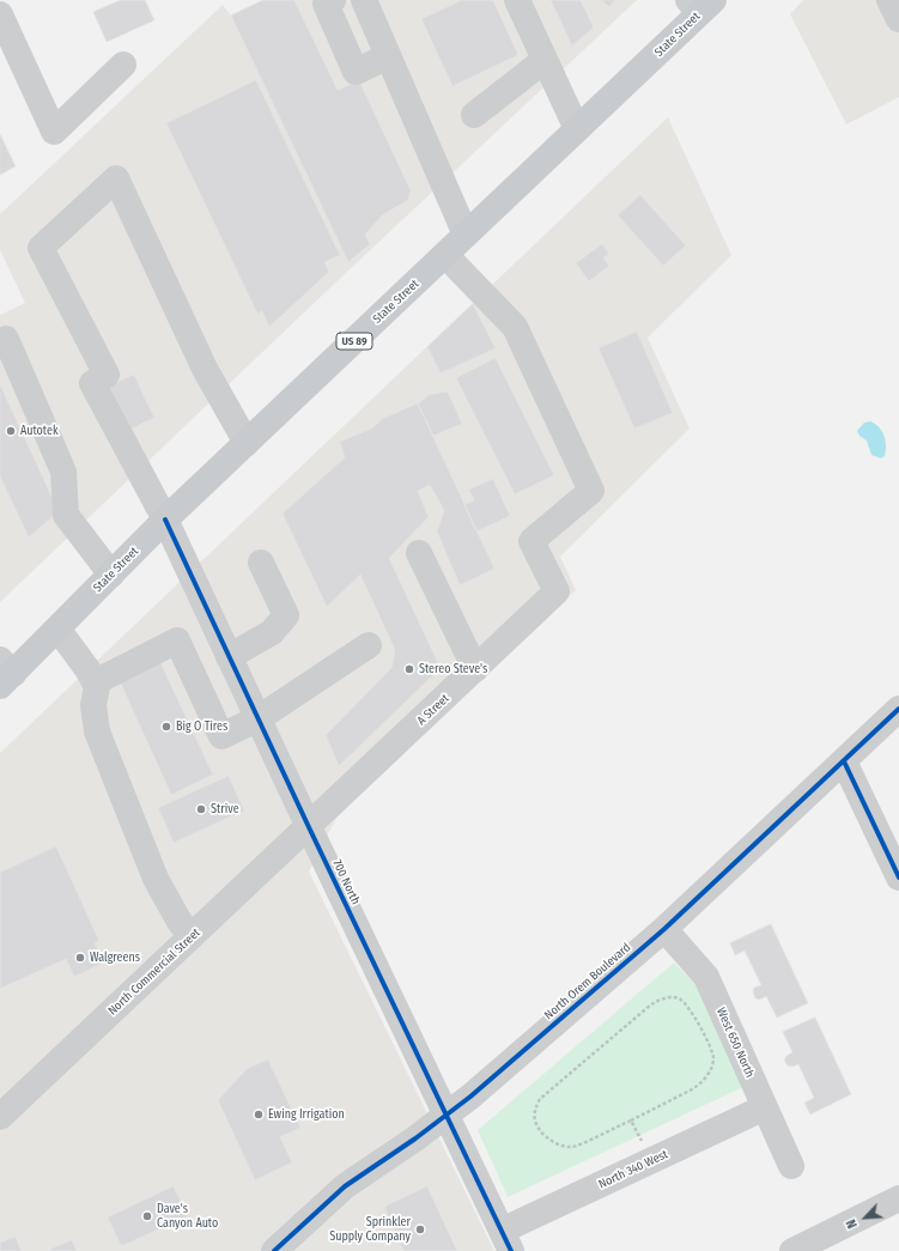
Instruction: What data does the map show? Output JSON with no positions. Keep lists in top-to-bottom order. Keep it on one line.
{"streets":{"main road":["State Street","US 89"],"street":["A Street","700 North","North Commercial Street","North Orem Boulevard","West 650 North","North 340 West"]},"crossings":[["State Street","A Street"],["State Street","700 North"],["A Street","700 North"],["A Street","North Commercial Street"],["700 North","North Commercial Street"],["700 North","North Orem Boulevard"],["700 North","North 340 West"],["North Orem Boulevard","West 650 North"],["West 650 North","North 340 West"]],"places":["Autotek","Stereo Steve's","Big O Tires","Strive","Walgreens","Ewing Irrigation","Dave's Canyon Auto","Sprinkler Supply Company"],"north":"bottom left"}
